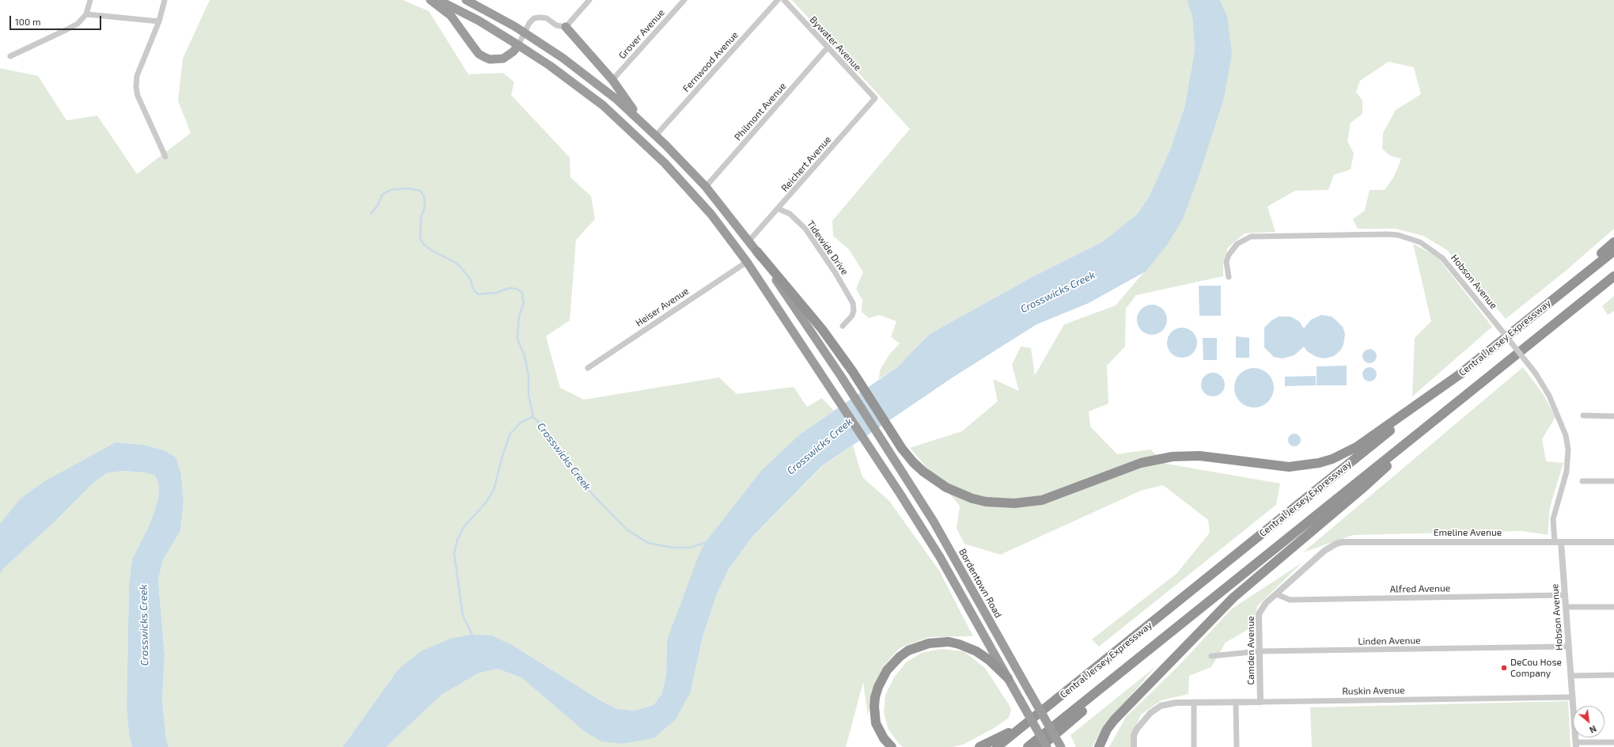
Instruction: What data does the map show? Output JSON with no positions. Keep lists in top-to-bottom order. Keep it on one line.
{"streets":{"highway":["Central Jersey Expressway","Bordentown Road"],"street":["Grover Avenue","Bywater Avenue","Fernwood Avenue","Philmont Avenue","Reichert Avenue","Tidewide Drive","Hobson Avenue","Heiser Avenue","Emeline Avenue","Alfred Avenue","Linden Avenue","Camden Avenue","Ruskin Avenue"]},"crossings":[["Bywater Avenue","Philmont Avenue"],["Bywater Avenue","Reichert Avenue"],["Fernwood Avenue","Bordentown Road"],["Philmont Avenue","Bordentown Road"],["Reichert Avenue","Tidewide Drive"],["Reichert Avenue","Bordentown Road"],["Hobson Avenue","Emeline Avenue"],["Hobson Avenue","Alfred Avenue"],["Hobson Avenue","Linden Avenue"],["Hobson Avenue","Ruskin Avenue"],["Emeline Avenue","Camden Avenue"],["Alfred Avenue","Camden Avenue"],["Linden Avenue","Camden Avenue"],["Camden Avenue","Ruskin Avenue"]],"water":["Crosswicks Creek"],"places":["DeCou Hose Company"],"scale_bar":"100 m","north":"bottom right"}
